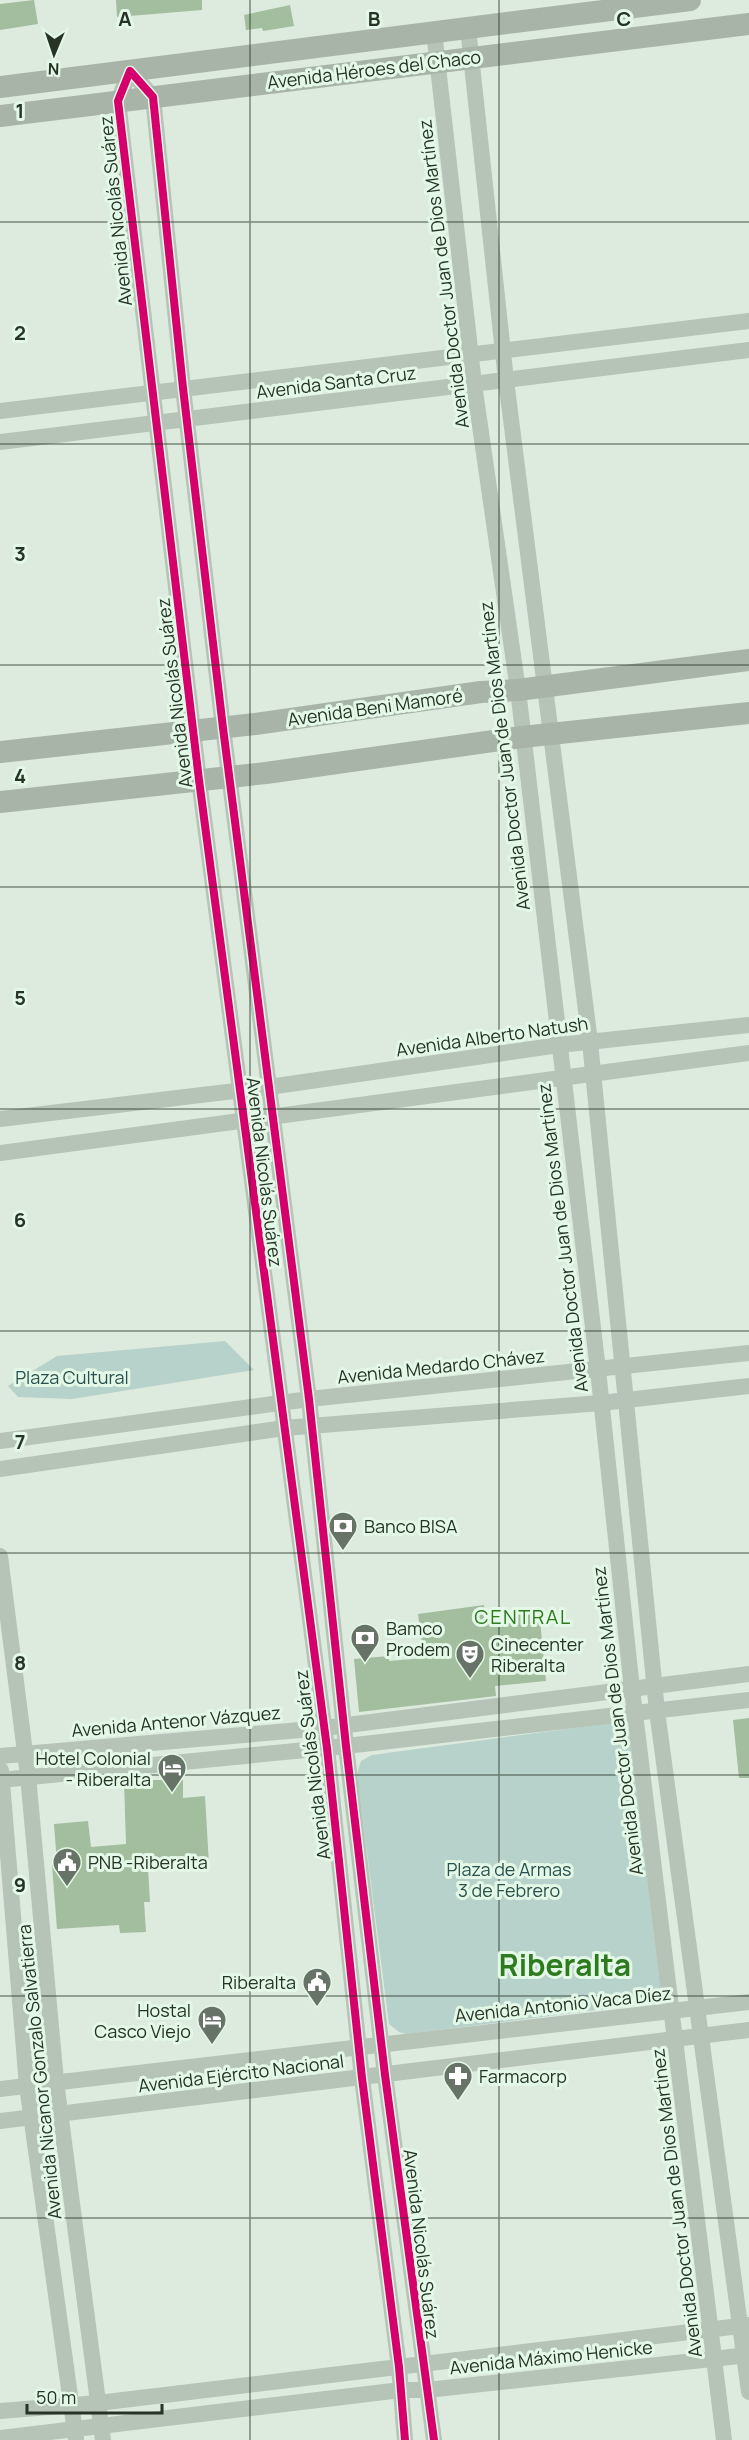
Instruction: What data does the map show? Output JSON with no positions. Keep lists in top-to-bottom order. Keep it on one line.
{"streets":{"street":["Avenida Héroes del Chaco","Avenida Nicolás Suárez","Avenida Doctor Juan de Dios Martínez","Avenida Santa Cruz","Avenida Beni Mamoré","Avenida Alberto Natush","Avenida Medardo Chávez","Avenida Antenor Vázquez","Avenida Antonio Vaca Díez","Avenida Nicanor Gonzalo Salvatierra","Avenida Ejército Nacional","Avenida Máximo Henicke"]},"crossings":[["Avenida Héroes del Chaco","Avenida Nicolás Suárez"],["Avenida Héroes del Chaco","Avenida Doctor Juan de Dios Martínez"],["Avenida Nicolás Suárez","Avenida Santa Cruz"],["Avenida Nicolás Suárez","Avenida Beni Mamoré"],["Avenida Nicolás Suárez","Avenida Alberto Natush"],["Avenida Nicolás Suárez","Avenida Medardo Chávez"],["Avenida Nicolás Suárez","Avenida Antenor Vázquez"],["Avenida Nicolás Suárez","Avenida Antonio Vaca Díez"],["Avenida Nicolás Suárez","Avenida Ejército Nacional"],["Avenida Nicolás Suárez","Avenida Máximo Henicke"],["Avenida Doctor Juan de Dios Martínez","Avenida Santa Cruz"],["Avenida Doctor Juan de Dios Martínez","Avenida Beni Mamoré"],["Avenida Doctor Juan de Dios Martínez","Avenida Alberto Natush"],["Avenida Doctor Juan de Dios Martínez","Avenida Medardo Chávez"],["Avenida Doctor Juan de Dios Martínez","Avenida Antenor Vázquez"],["Avenida Doctor Juan de Dios Martínez","Avenida Antonio Vaca Díez"],["Avenida Doctor Juan de Dios Martínez","Avenida Ejército Nacional"],["Avenida Doctor Juan de Dios Martínez","Avenida Máximo Henicke"],["Avenida Antenor Vázquez","Avenida Nicanor Gonzalo Salvatierra"],["Avenida Antonio Vaca Díez","Avenida Ejército Nacional"],["Avenida Nicanor Gonzalo Salvatierra","Avenida Ejército Nacional"],["Avenida Nicanor Gonzalo Salvatierra","Avenida Máximo Henicke"]],"districts":["CENTRAL","Riberalta"],"parks":["Plaza Cultural","Plaza de Armas 3 de Febrero"],"places":{"bank":["Banco BISA","Bamco Prodem"],"theatre":["Cinecenter Riberalta"],"hotel":["Hotel Colonial - Riberalta","Hostal Casco Viejo"],"public building":["PNB -Riberalta","Riberalta"],"pharmacy":["Farmacorp"]},"scale_bar":"50 m","north":"bottom","grid":{"columns":["A","B","C"],"rows":["1","2","3","4","5","6","7","8","9"]}}
